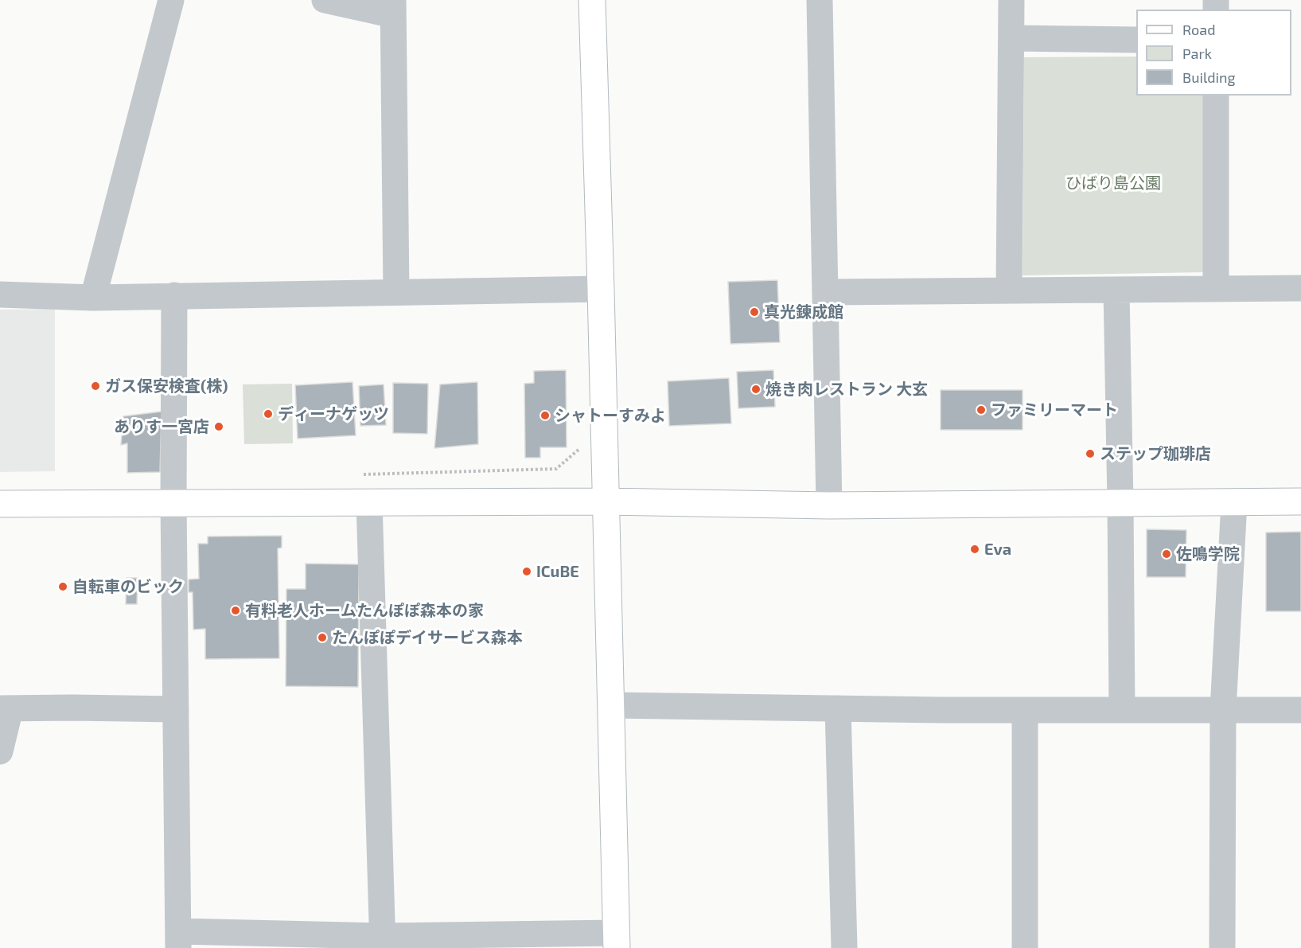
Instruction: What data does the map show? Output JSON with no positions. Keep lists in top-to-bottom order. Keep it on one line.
{"parks":["ひばり島公園"],"places":["真光錬成館","ガス保安検査(株)","焼き肉レストラン 大玄","ファミリーマート","ディーナゲッツ","シャトーすみよ","ありす一宮店","ステップ珈琲店","Eva","佐鳴学院","ICuBE","自転車のビック","有料老人ホームたんぽぽ森本の家","たんぽぽデイサービス森本"],"legend":["Road","Park","Building"]}
